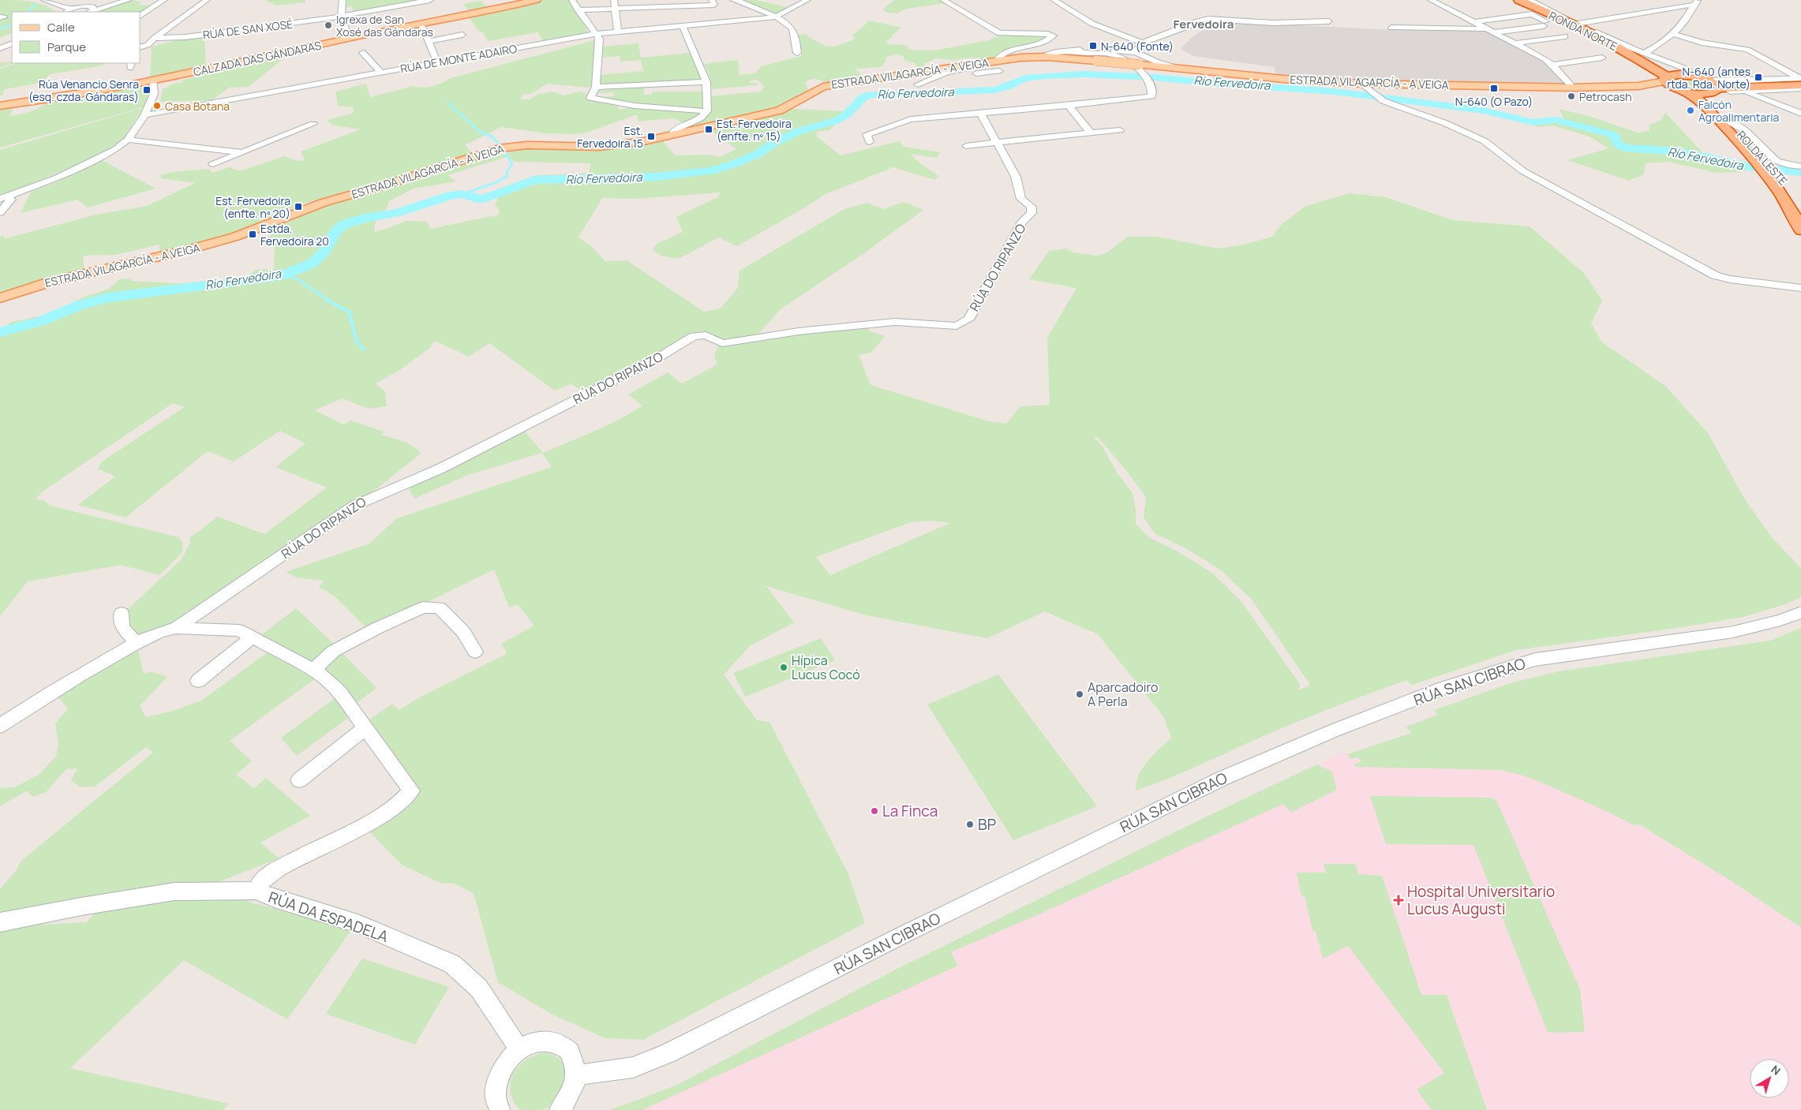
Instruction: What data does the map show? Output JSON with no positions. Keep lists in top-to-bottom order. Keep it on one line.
{"streets":{"highway":["RONDA NORTE","ESTRADA VILAGARCÍA - A VEIGA","ROLDA LESTE"],"main road":["CALZADA DAS GÁNDARAS"],"street":["RÚA DE SAN XOSÉ","RÚA DE MONTE ADAIRO","RÚA DO RIPANZO","RÚA SAN CIBRAO","RÚA DA ESPADELA"]},"crossings":[["RONDA NORTE","ESTRADA VILAGARCÍA - A VEIGA"],["ESTRADA VILAGARCÍA - A VEIGA","ROLDA LESTE"],["RÚA DO RIPANZO","RÚA DA ESPADELA"]],"districts":["Fervedoira"],"water":["Río Fervedoira"],"places":{"other":["Igrexa de San Xosé das Gándaras","Petrocash","Casa Botana","Falcón Agroalimentaria","Hípica Lucus Cocó","Aparcadoiro A Perla","La Finca","BP"],"transit":["N-640 (Fonte)","N-640 (antes rtda. Rda. Norte)","N-640 (O Pazo)","Rúa Venancio Senra (esq. czda. Gándaras)","Est. Fervedoira (enfte. nº 15)","Est. Fervedoira 15","Est. Fervedoira (enfte. nº 20)","Estda. Fervedoira 20"],"health":["Hospital Universitario Lucus Augusti"]},"legend":["Calle","Parque"],"north":"top right"}
